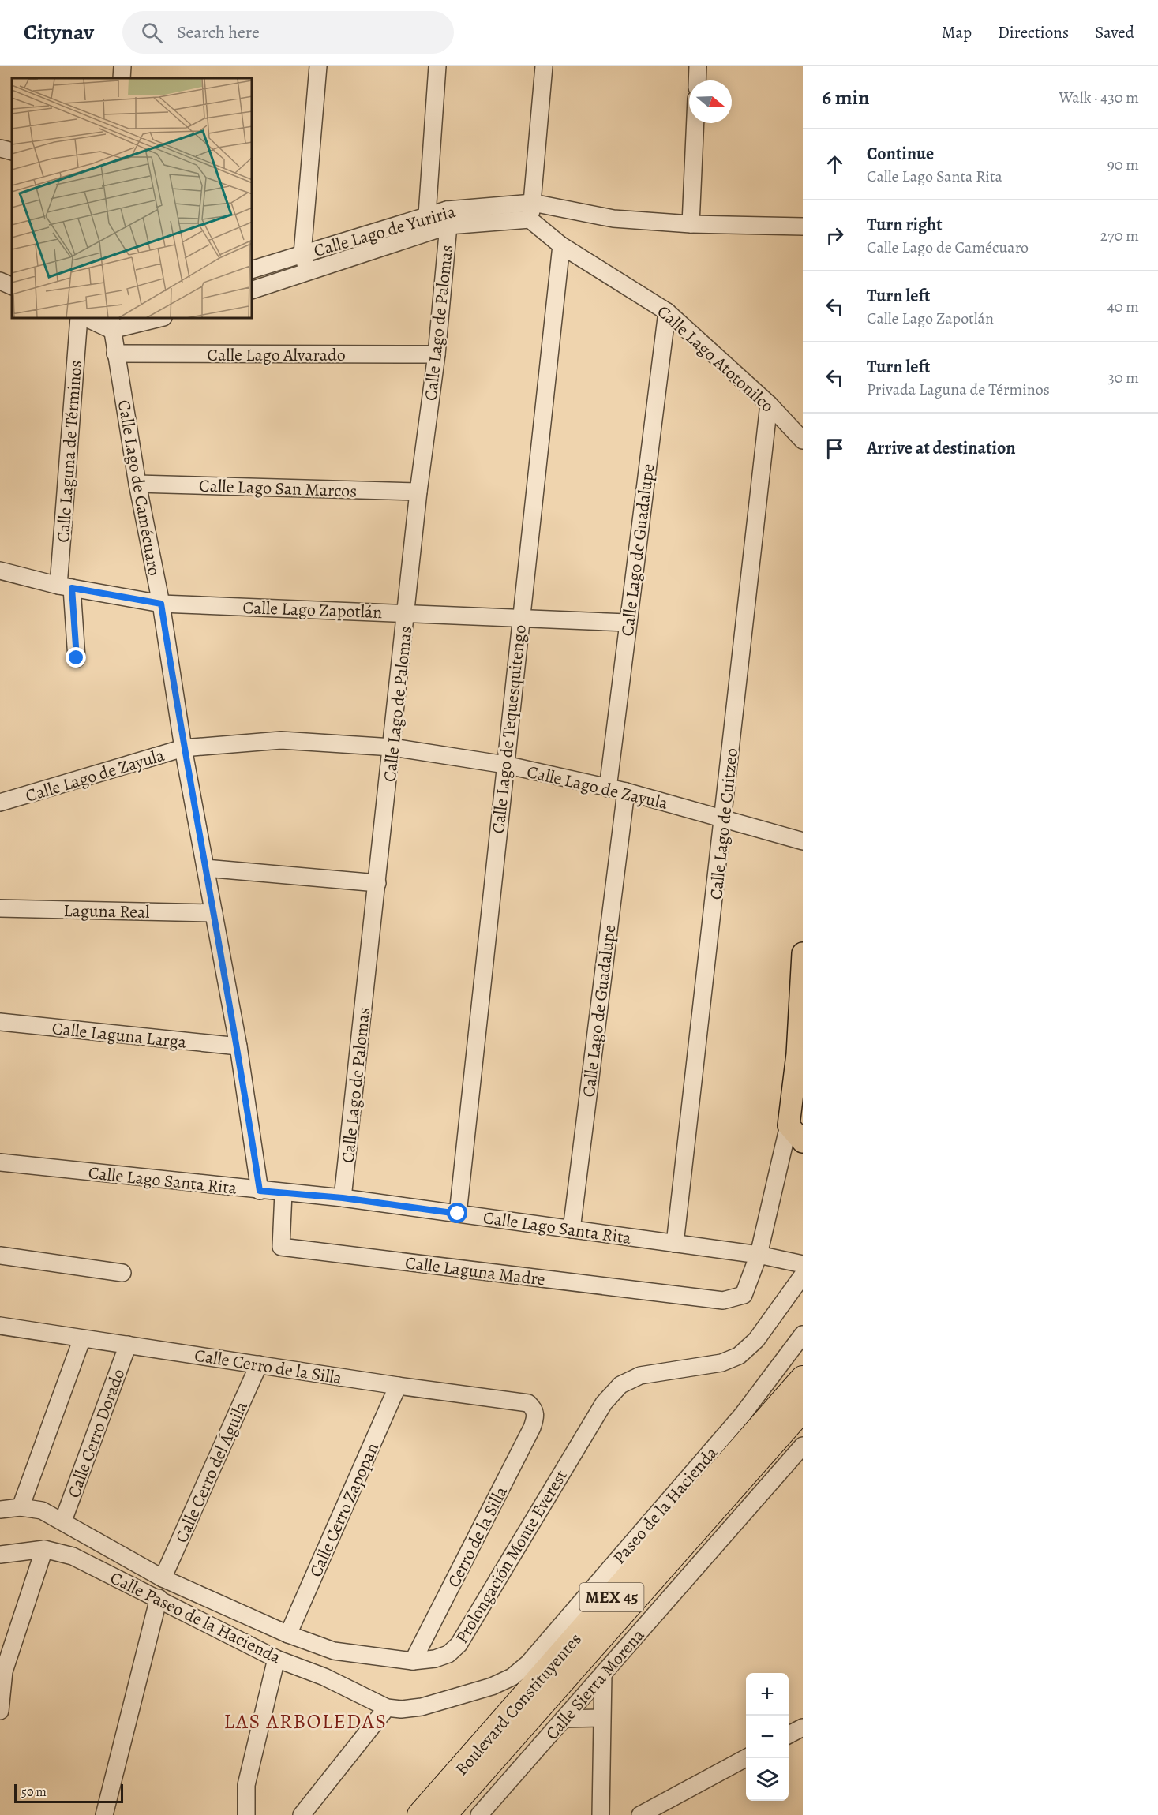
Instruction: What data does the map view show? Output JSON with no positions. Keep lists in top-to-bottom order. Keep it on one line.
{"streets":{"highway":["MEX 45","Boulevard Constituyentes"],"street":["Calle Lago de Yuriria","Calle Lago de Palomas","Calle Lago Alvarado","Calle Lago Atotonilco","Calle Laguna de Términos","Calle Lago de Camécuaro","Calle Lago San Marcos","Calle Lago de Guadalupe","Calle Lago Zapotlán","Calle Lago de Tequesquitengo","Calle Lago de Zayula","Calle Lago de Cuitzeo","Laguna Real","Calle Laguna Larga","Calle Lago Santa Rita","Calle Laguna Madre","Calle Cerro de la Silla","Calle Cerro Dorado","Calle Cerro del Águila","Paseo de la Hacienda","Calle Cerro Zapopan","Cerro de la Silla","Prolongación Monte Everest","Calle Paseo de la Hacienda","Calle Sierra Morena"]},"crossings":[["Calle Lago de Yuriria","Calle Lago de Palomas"],["Calle Lago de Yuriria","Calle Lago Atotonilco"],["Calle Lago de Palomas","Calle Lago Alvarado"],["Calle Lago de Palomas","Calle Lago San Marcos"],["Calle Lago de Palomas","Calle Lago Zapotlán"],["Calle Lago de Palomas","Calle Lago de Zayula"],["Calle Lago de Palomas","Calle Lago Santa Rita"],["Calle Lago Alvarado","Calle Lago de Camécuaro"],["Calle Lago Atotonilco","Calle Lago de Guadalupe"],["Calle Lago Atotonilco","Calle Lago de Tequesquitengo"],["Calle Lago Atotonilco","Calle Lago de Cuitzeo"],["Calle Laguna de Términos","Calle Lago Zapotlán"],["Calle Lago de Camécuaro","Calle Lago San Marcos"],["Calle Lago de Camécuaro","Calle Lago Zapotlán"],["Calle Lago de Camécuaro","Calle Lago de Zayula"],["Calle Lago de Camécuaro","Laguna Real"],["Calle Lago de Camécuaro","Calle Laguna Larga"],["Calle Lago de Camécuaro","Calle Lago Santa Rita"],["Calle Lago de Guadalupe","Calle Lago Zapotlán"],["Calle Lago de Guadalupe","Calle Lago de Zayula"],["Calle Lago de Guadalupe","Calle Lago Santa Rita"],["Calle Lago Zapotlán","Calle Lago de Tequesquitengo"],["Calle Lago de Tequesquitengo","Calle Lago de Zayula"],["Calle Lago de Tequesquitengo","Calle Lago Santa Rita"],["Calle Lago de Zayula","Calle Lago de Cuitzeo"],["Calle Lago de Cuitzeo","Calle Lago Santa Rita"],["Calle Lago Santa Rita","Calle Laguna Madre"],["Calle Cerro de la Silla","Calle Cerro Dorado"],["Calle Cerro de la Silla","Calle Cerro del Águila"],["Calle Cerro de la Silla","Calle Cerro Zapopan"],["Calle Cerro de la Silla","Cerro de la Silla"],["Calle Cerro Dorado","Prolongación Monte Everest"],["Calle Cerro del Águila","Prolongación Monte Everest"],["Paseo de la Hacienda","Calle Paseo de la Hacienda"],["Calle Cerro Zapopan","Prolongación Monte Everest"],["Cerro de la Silla","Prolongación Monte Everest"]],"districts":["LAS ARBOLEDAS"],"scale_bar":"50 m","north":"right","page":{"header":"Citynav","search":"Search here","nav":["Map","Directions","Saved"],"heading":["6 min","Walk · 430 m"],"list":[["Continue","Calle Lago Santa Rita","90 m"],["Turn right","Calle Lago de Camécuaro","270 m"],["Turn left","Calle Lago Zapotlán","40 m"],["Turn left","Privada Laguna de Términos","30 m"],"Arrive at destination"],"map_buttons":["+","−"],"scale":"50 m"}}
